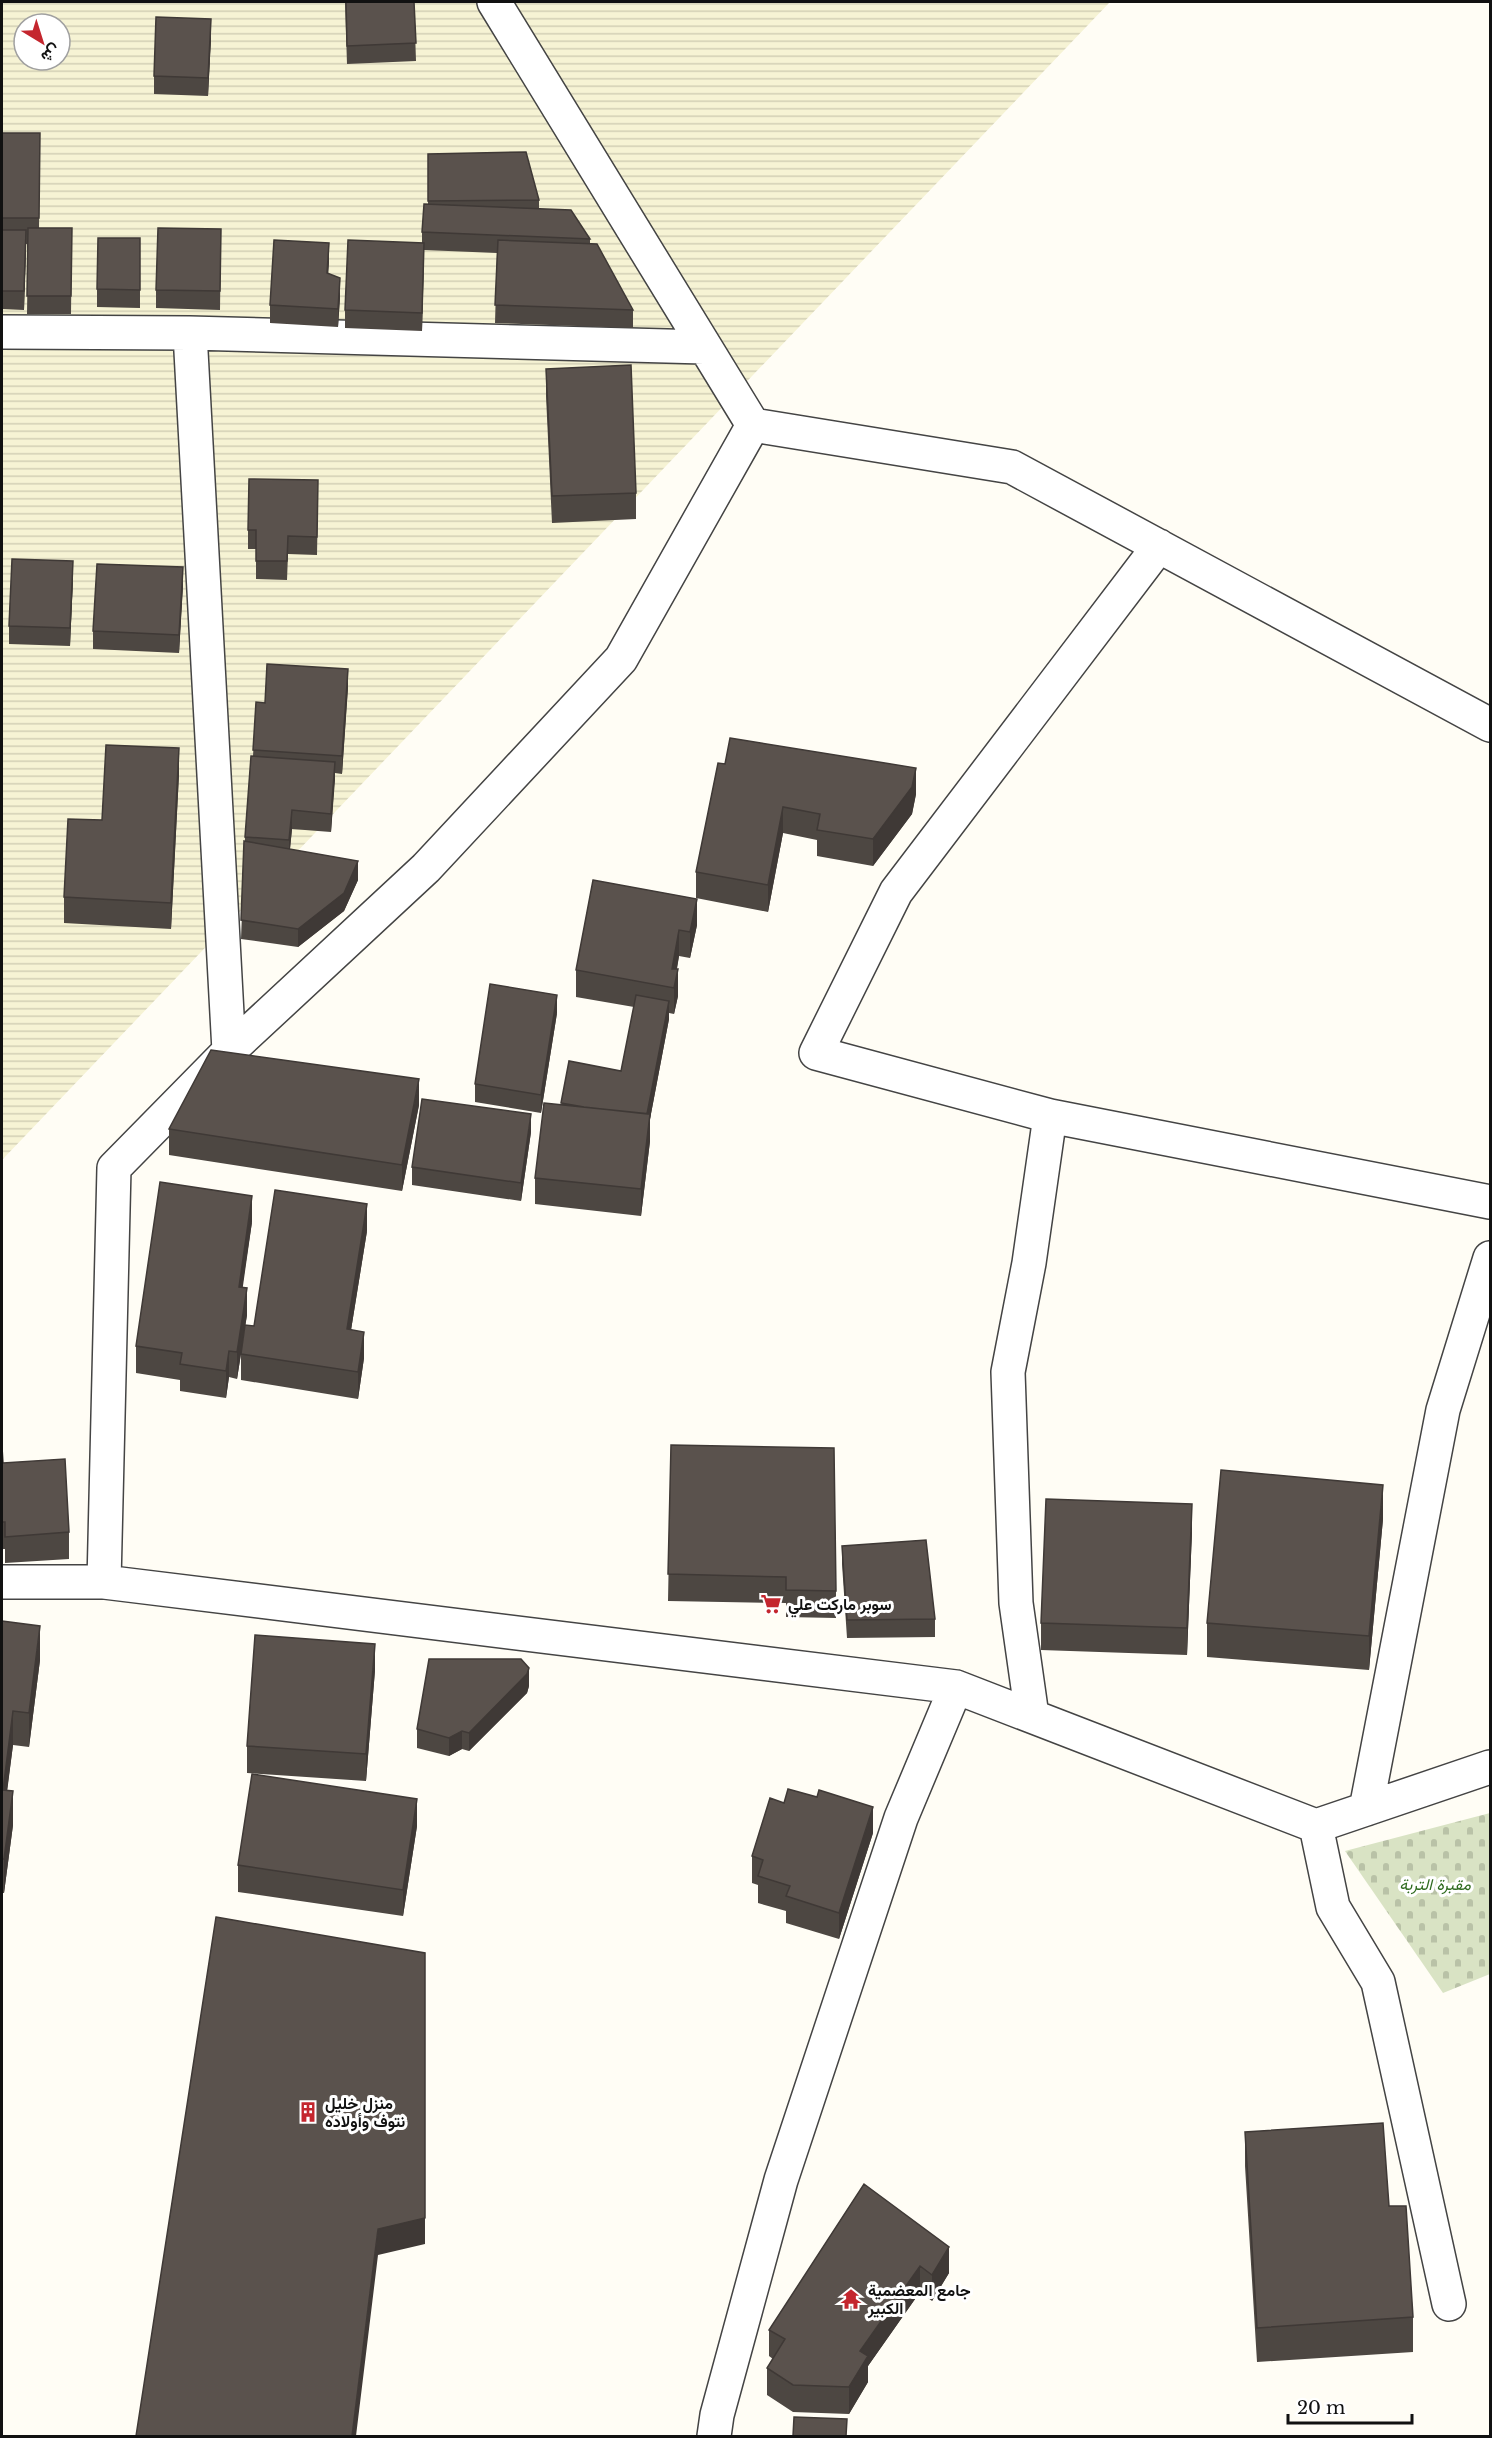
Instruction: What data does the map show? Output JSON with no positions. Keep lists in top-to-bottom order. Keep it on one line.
{"parks":["مقبرة التربة"],"places":{"supermarket":["سوبر ماركت علي"],"building":["منزل خليل نتوف وأولاده"],"temple":["جامع المعضمية الكبير"]},"scale_bar":"20 m","north":"bottom right"}
